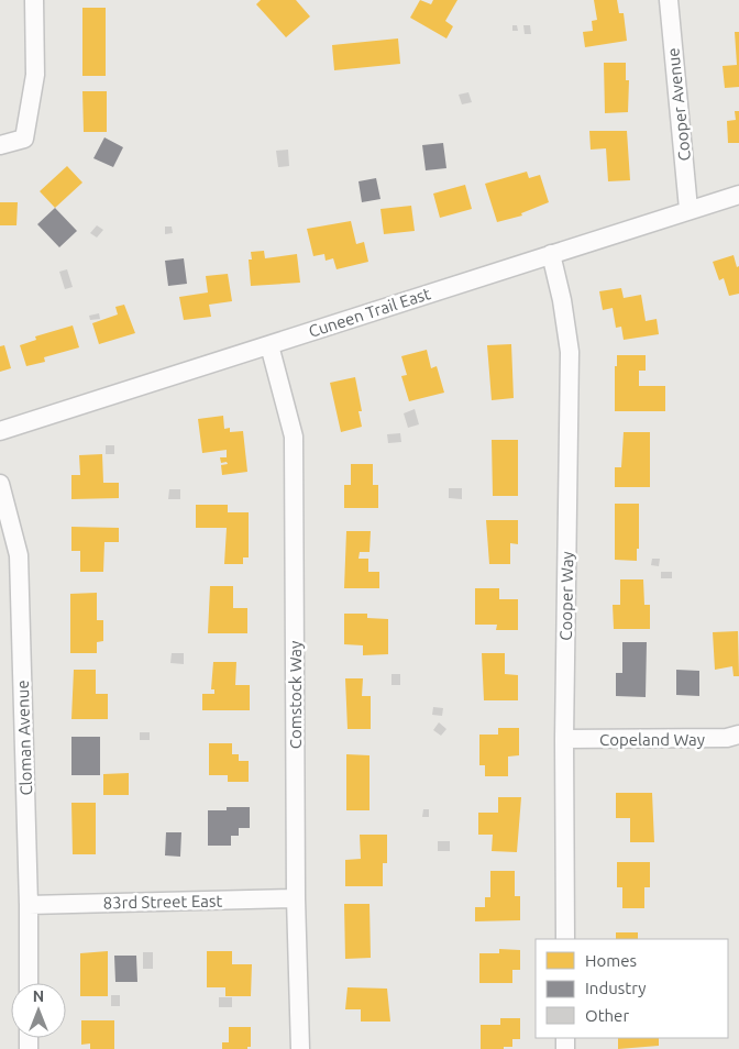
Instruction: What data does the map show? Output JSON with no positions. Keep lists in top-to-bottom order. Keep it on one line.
{"streets":{"street":["Cooper Avenue","Cuneen Trail East","Cooper Way","Comstock Way","Cloman Avenue","Copeland Way","83rd Street East"]},"crossings":[["Cooper Avenue","Cuneen Trail East"],["Cuneen Trail East","Cooper Way"],["Cuneen Trail East","Comstock Way"],["Cooper Way","Copeland Way"],["Comstock Way","83rd Street East"],["Cloman Avenue","83rd Street East"]],"legend":["Homes","Industry","Other"],"north":"top"}
